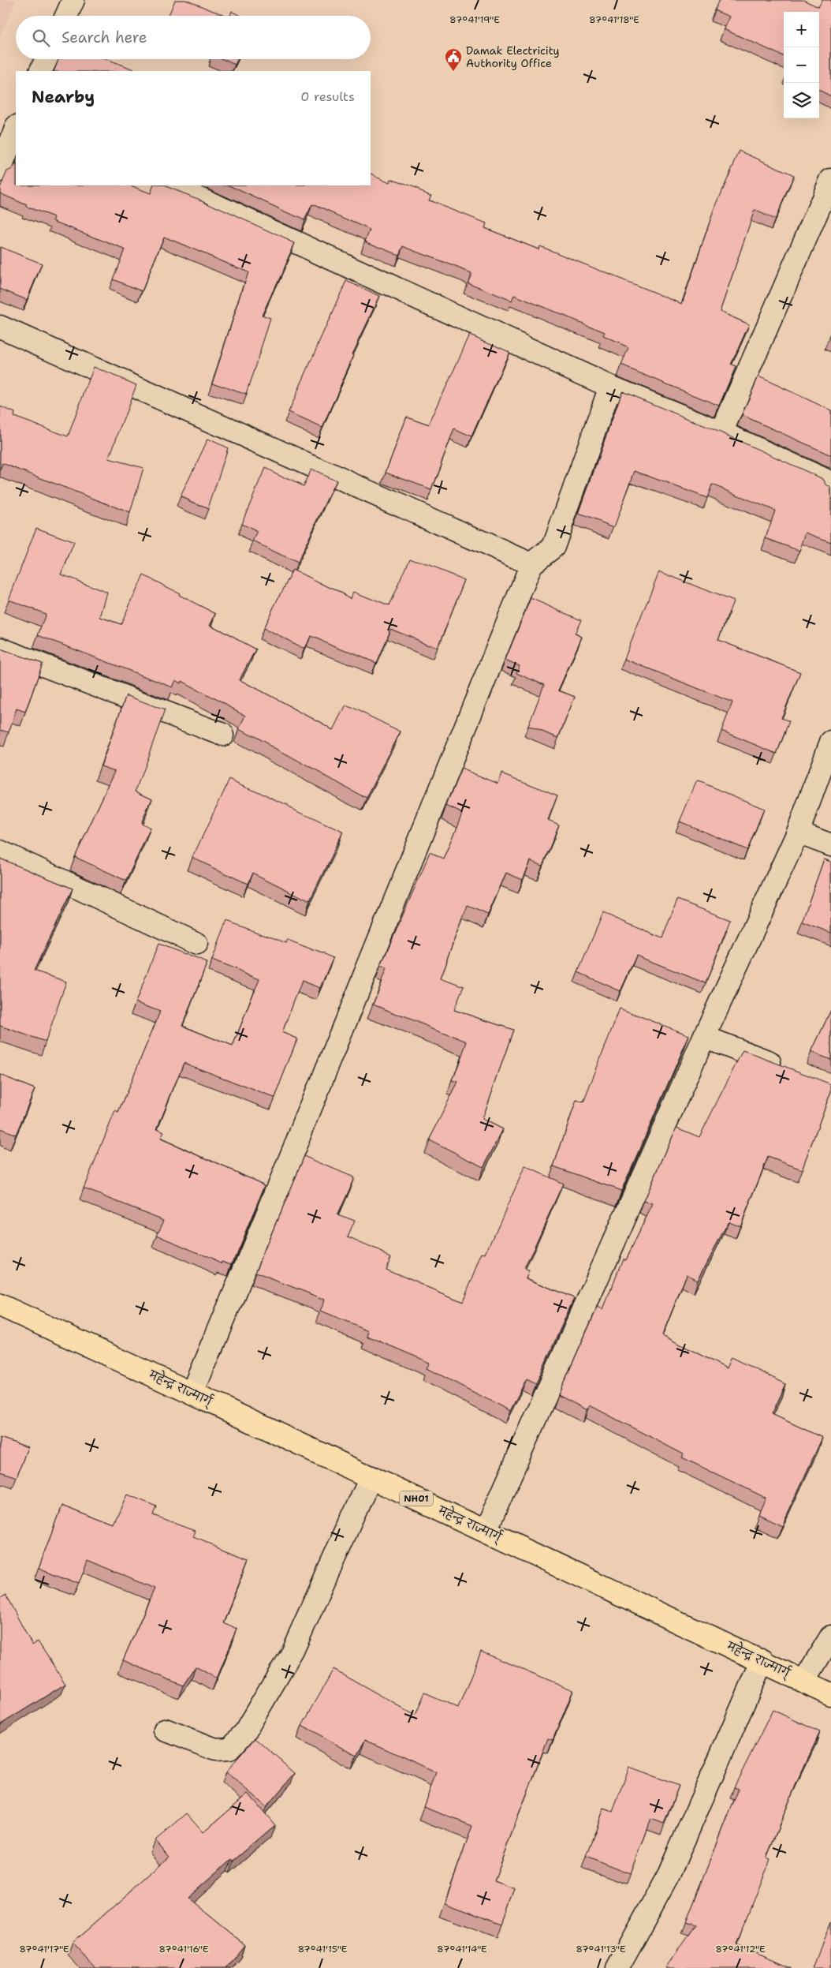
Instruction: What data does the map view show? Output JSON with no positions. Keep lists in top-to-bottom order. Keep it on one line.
{"streets":{"highway":["महेन्द्र राज्मार्ग्","NH01"]},"places":{"public building":["Damak Electricity Authority Office"]},"page":{"map_buttons":["+","−"],"search":"Search here","heading":["Nearby","0 results"]},"coordinates":["87°41'19\"E","87°41'18\"E","87°41'17\"E","87°41'16\"E","87°41'15\"E","87°41'14\"E","87°41'13\"E","87°41'12\"E"]}
